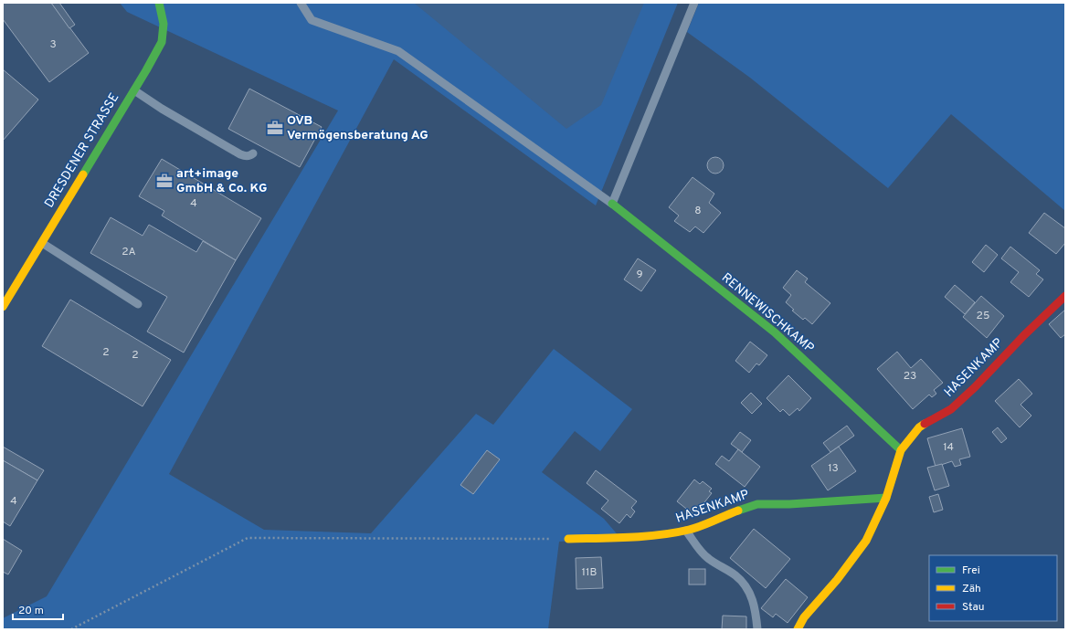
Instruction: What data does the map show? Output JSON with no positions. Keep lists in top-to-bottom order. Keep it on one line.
{"streets":{"street":["DRESDENER STRASSE","RENNEWISCHKAMP","HASENKAMP"]},"crossings":[["RENNEWISCHKAMP","HASENKAMP"]],"places":{"office":["OVB Vermögensberatung AG","art+image GmbH & Co. KG"]},"house_numbers":["3","4","8","2A","9","25","2","2","23","14","13","4","11B"],"legend":["Frei","Zäh","Stau"],"scale_bar":"20 m"}
